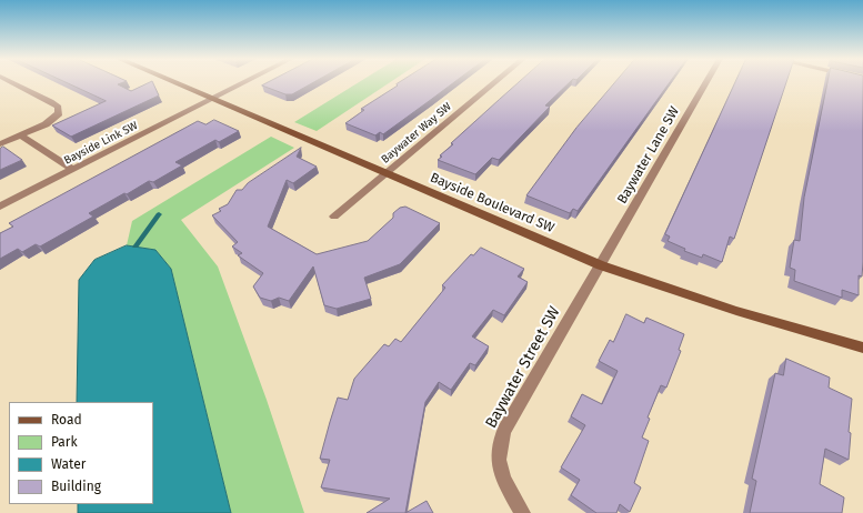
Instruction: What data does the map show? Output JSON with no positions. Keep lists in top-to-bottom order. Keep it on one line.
{"streets":{"street":["Baywater Way SW","Bayside Link SW","Baywater Lane SW","Bayside Boulevard SW","Baywater Street SW"]},"crossings":[["Baywater Way SW","Bayside Boulevard SW"],["Bayside Link SW","Bayside Boulevard SW"],["Baywater Lane SW","Bayside Boulevard SW"],["Baywater Lane SW","Baywater Street SW"],["Bayside Boulevard SW","Baywater Street SW"]],"legend":["Road","Park","Water","Building"]}
